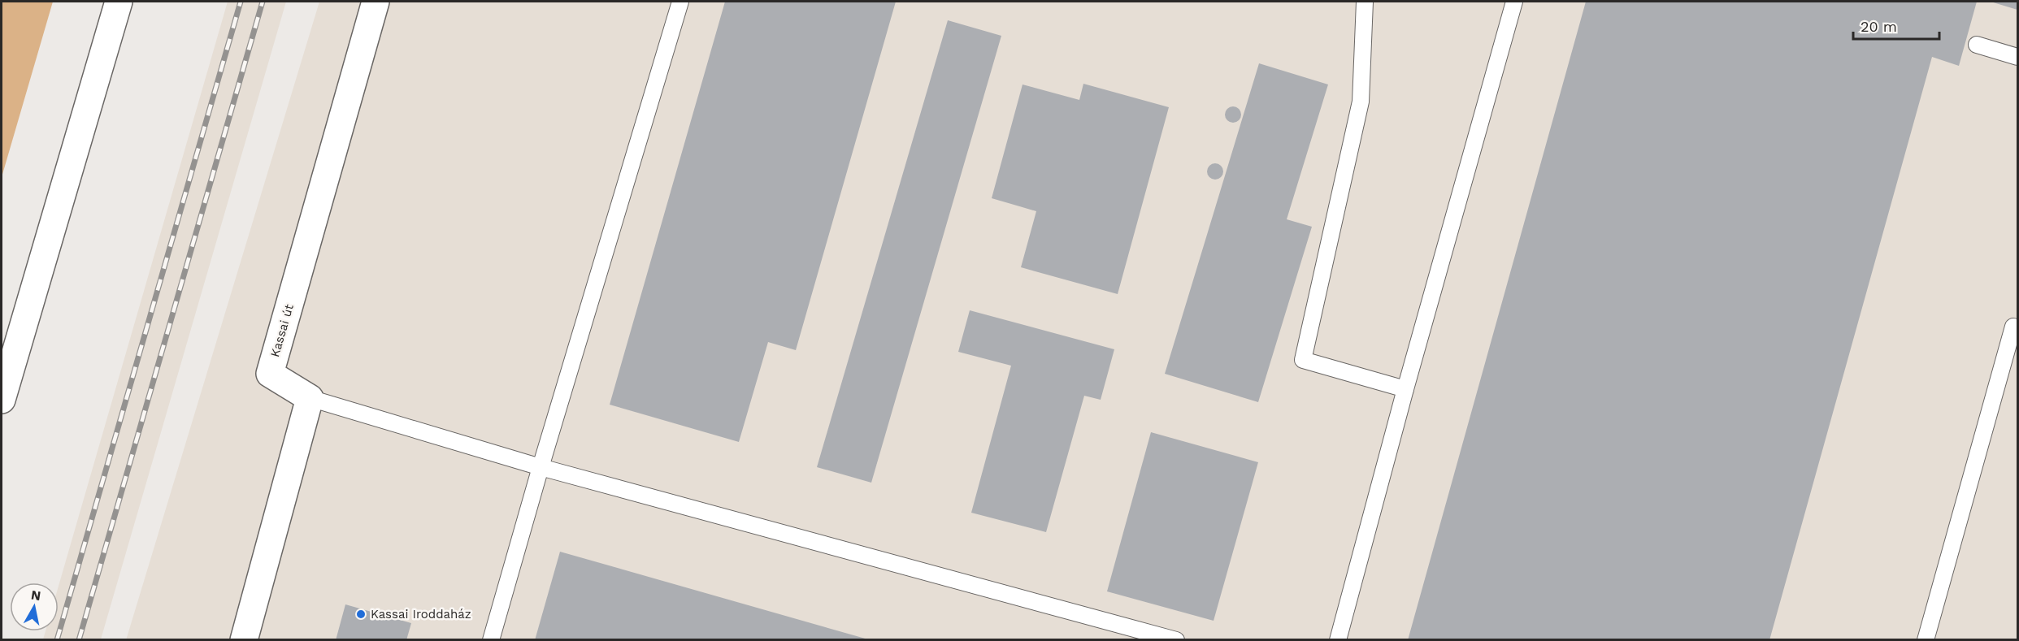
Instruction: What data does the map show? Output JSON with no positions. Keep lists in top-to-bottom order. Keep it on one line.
{"streets":{"street":["Kassai út"]},"places":["Kassai Iroddaház"],"scale_bar":"20 m","north":"top"}
